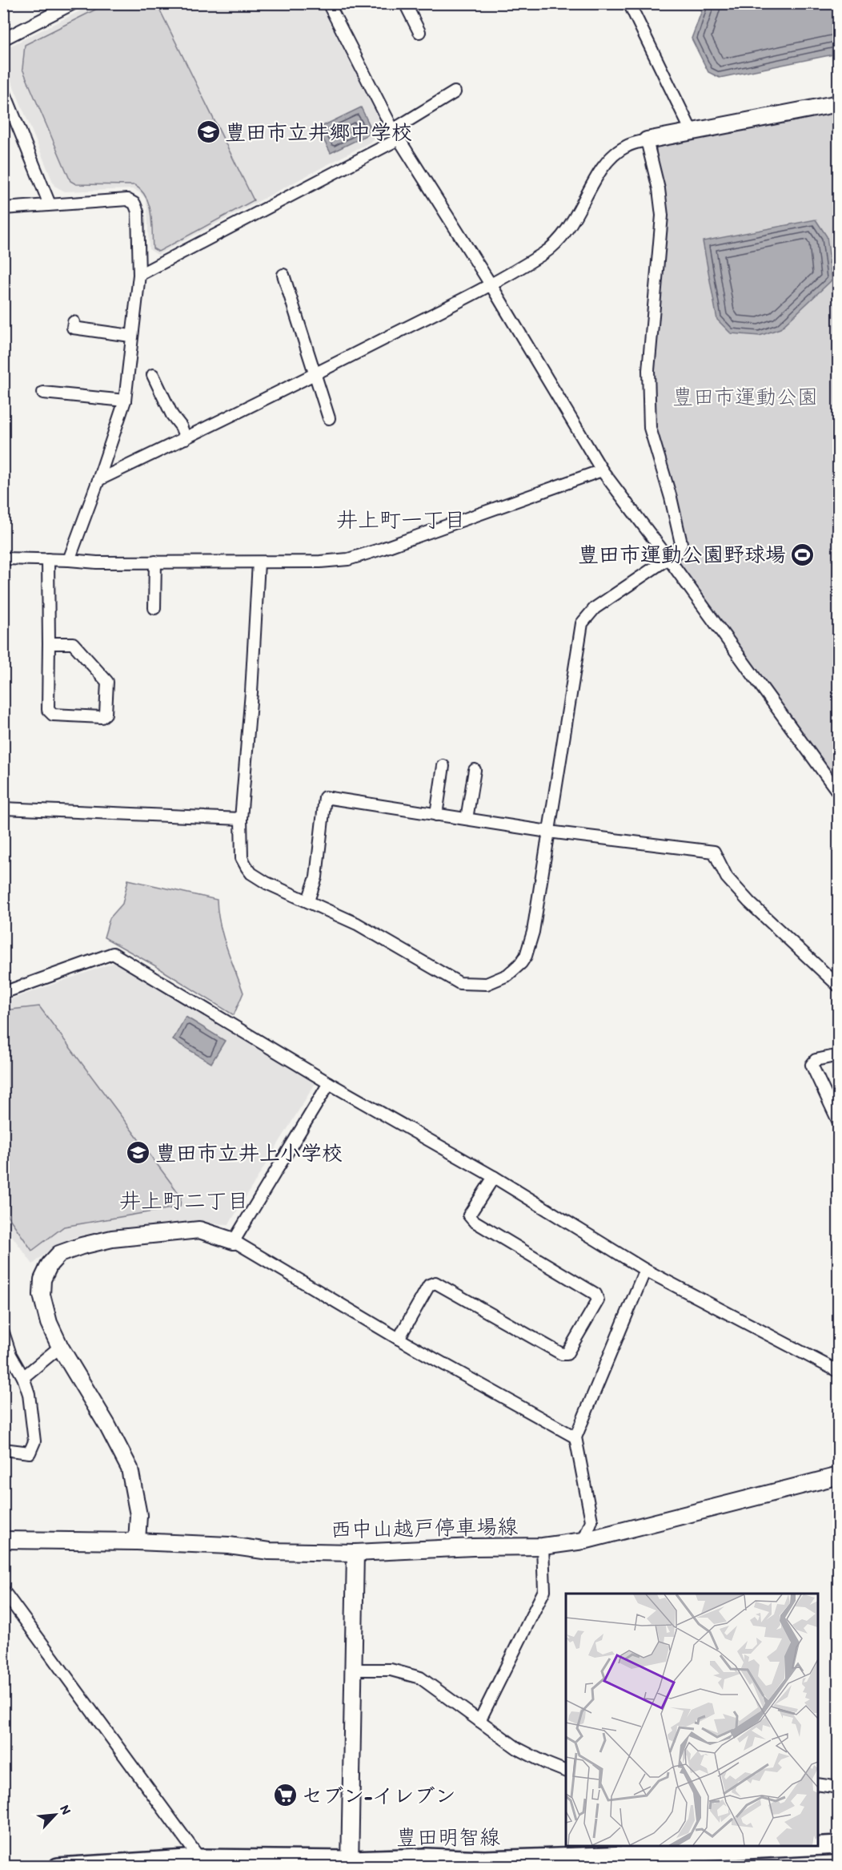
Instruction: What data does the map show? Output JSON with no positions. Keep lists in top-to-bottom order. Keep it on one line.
{"streets":{"main road":["豊田明智線"],"street":["西中山越戸停車場線"]},"districts":["井上町一丁目","井上町二丁目"],"parks":["豊田市運動公園"],"places":{"school or university":["豊田市立井郷中学校","豊田市立井上小学校"],"sports":["豊田市運動公園野球場"],"supermarket":["セブン-イレブン"]},"north":"top right"}
